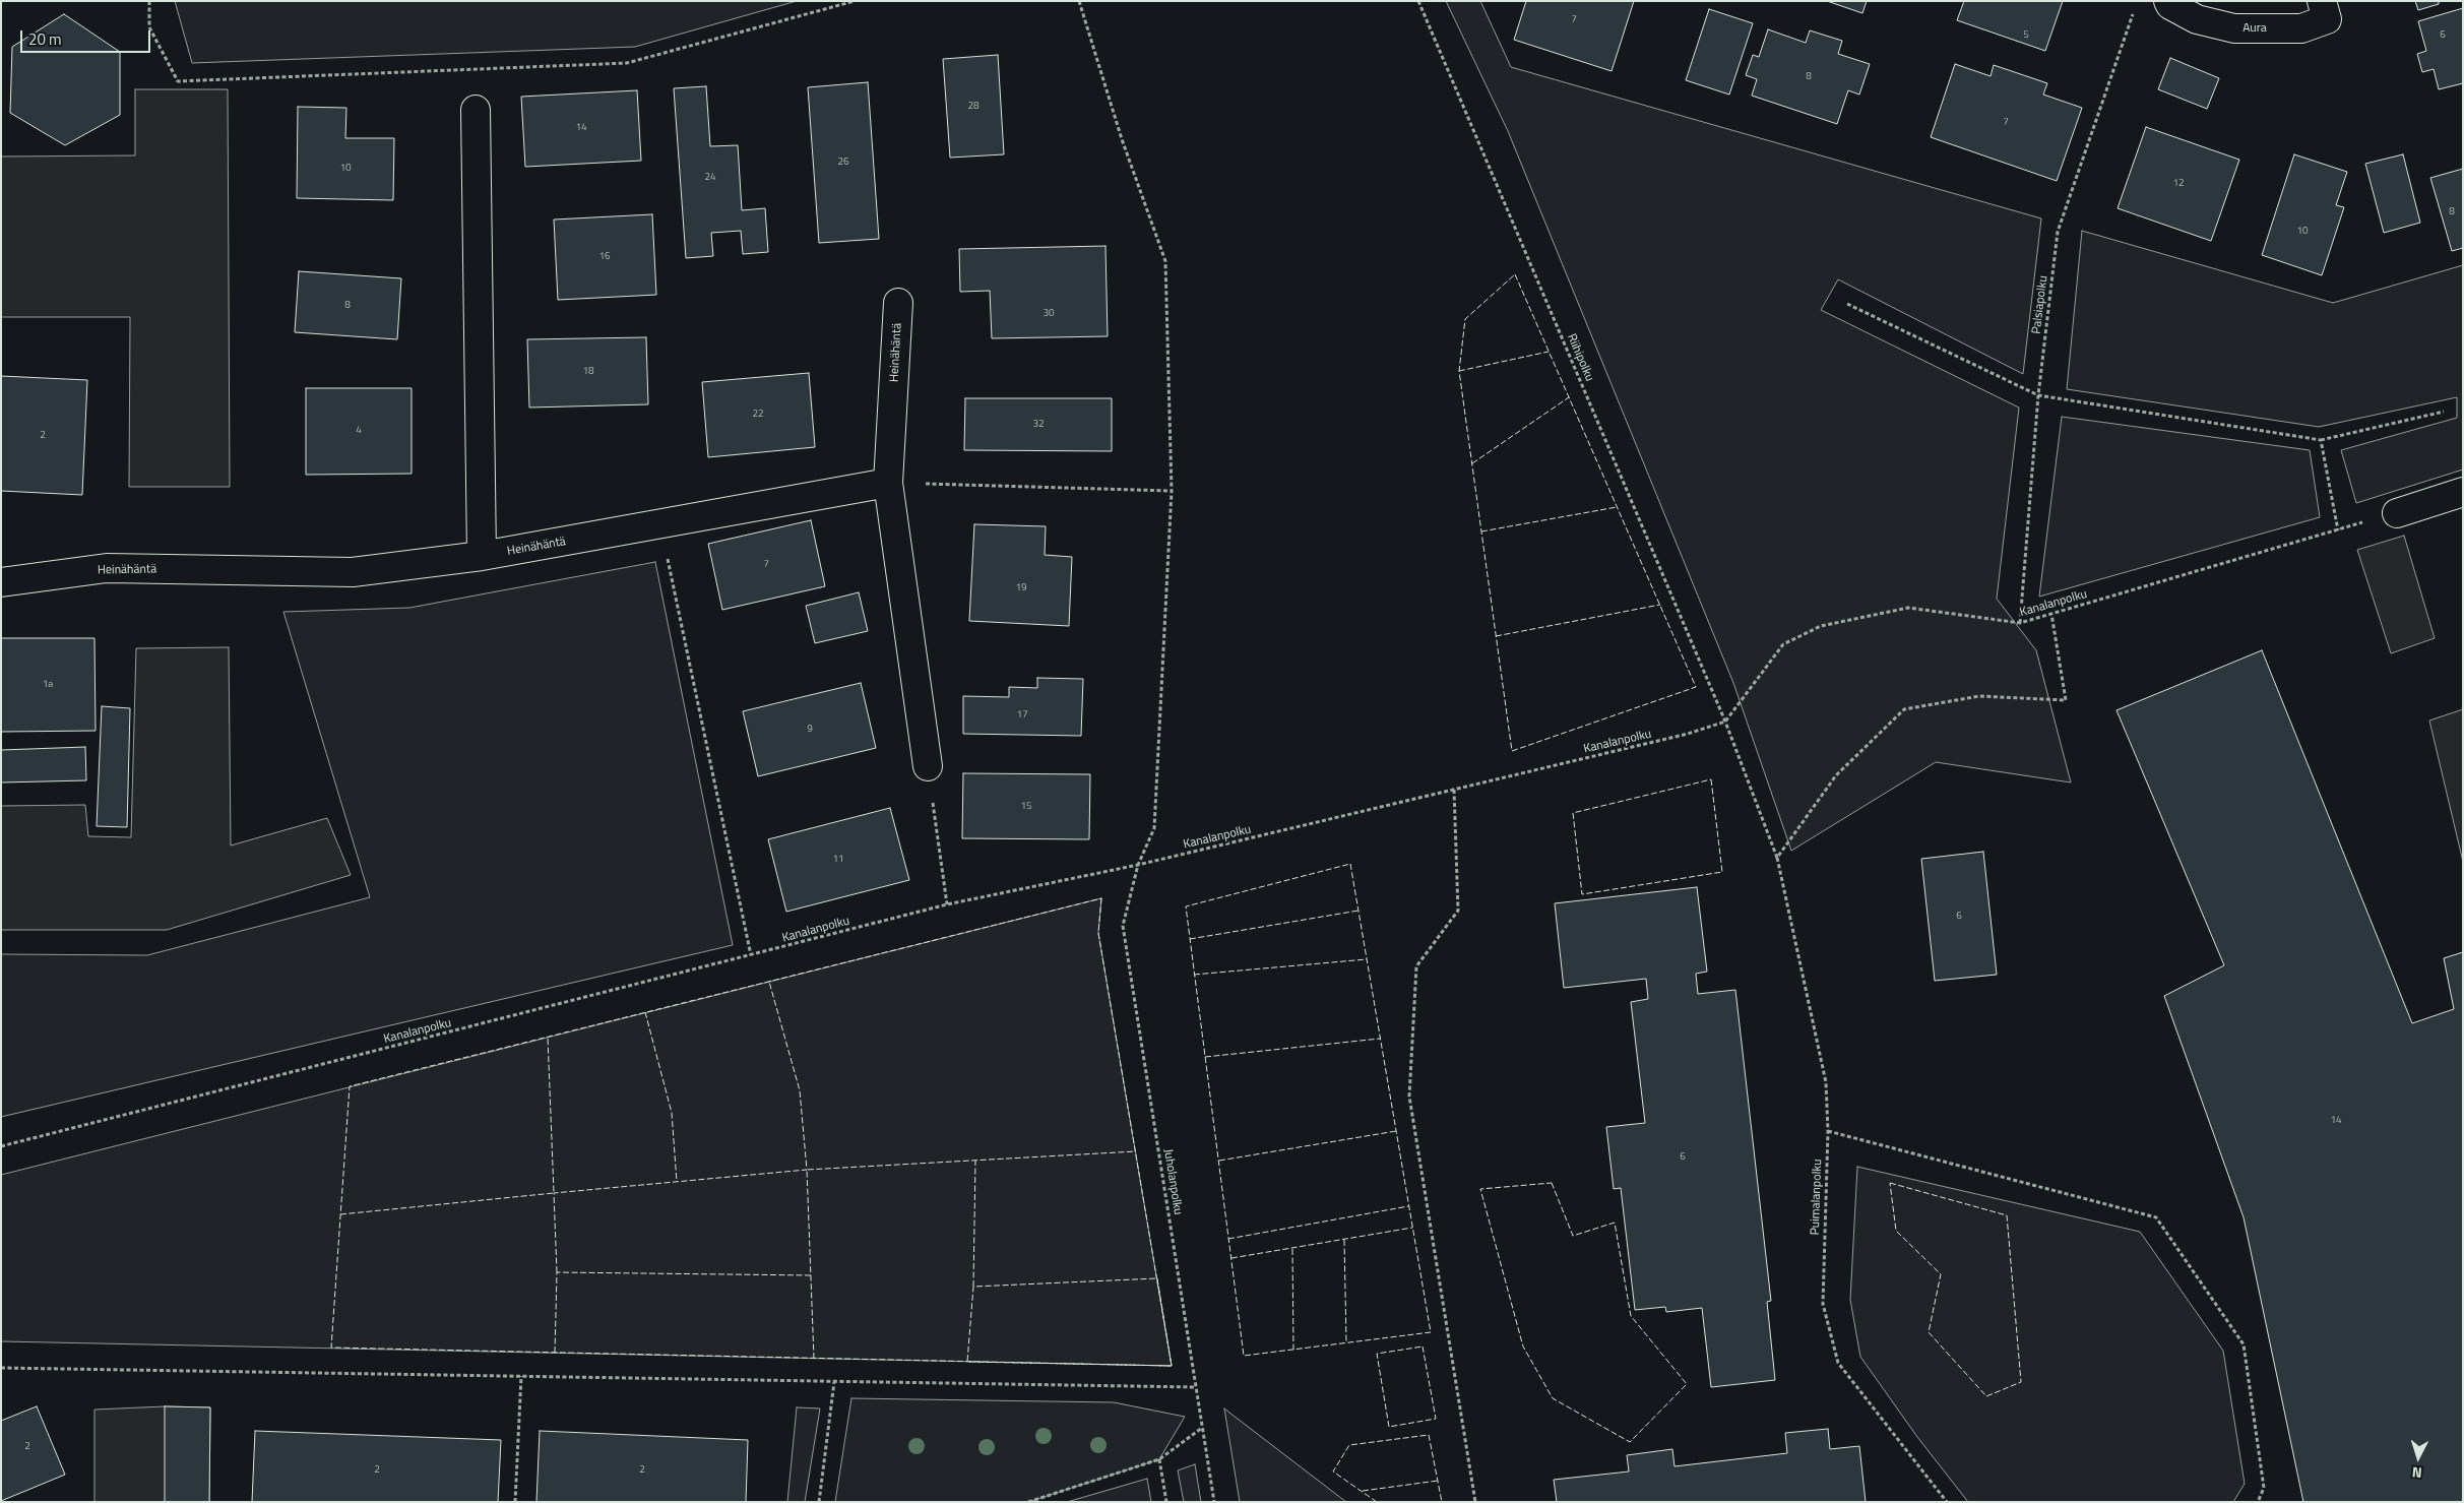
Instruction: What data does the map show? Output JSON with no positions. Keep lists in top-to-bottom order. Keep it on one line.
{"streets":{"street":["Aura","Heinähäntä"],"path":["Palsiapolku","Riihipolku","Kanalanpolku","Juholanpolku","Puimalanpolku"]},"crossings":[["Palsiapolku","Kanalanpolku"],["Riihipolku","Kanalanpolku"],["Riihipolku","Puimalanpolku"],["Kanalanpolku","Juholanpolku"]],"house_numbers":["7","5","6","8","28","7","14","26","10","24","12","8","10","16","8","30","18","22","32","4","2","7","19","1a","17","9","15","11","6","14","6","2","2","2"],"scale_bar":"20 m","north":"bottom"}
